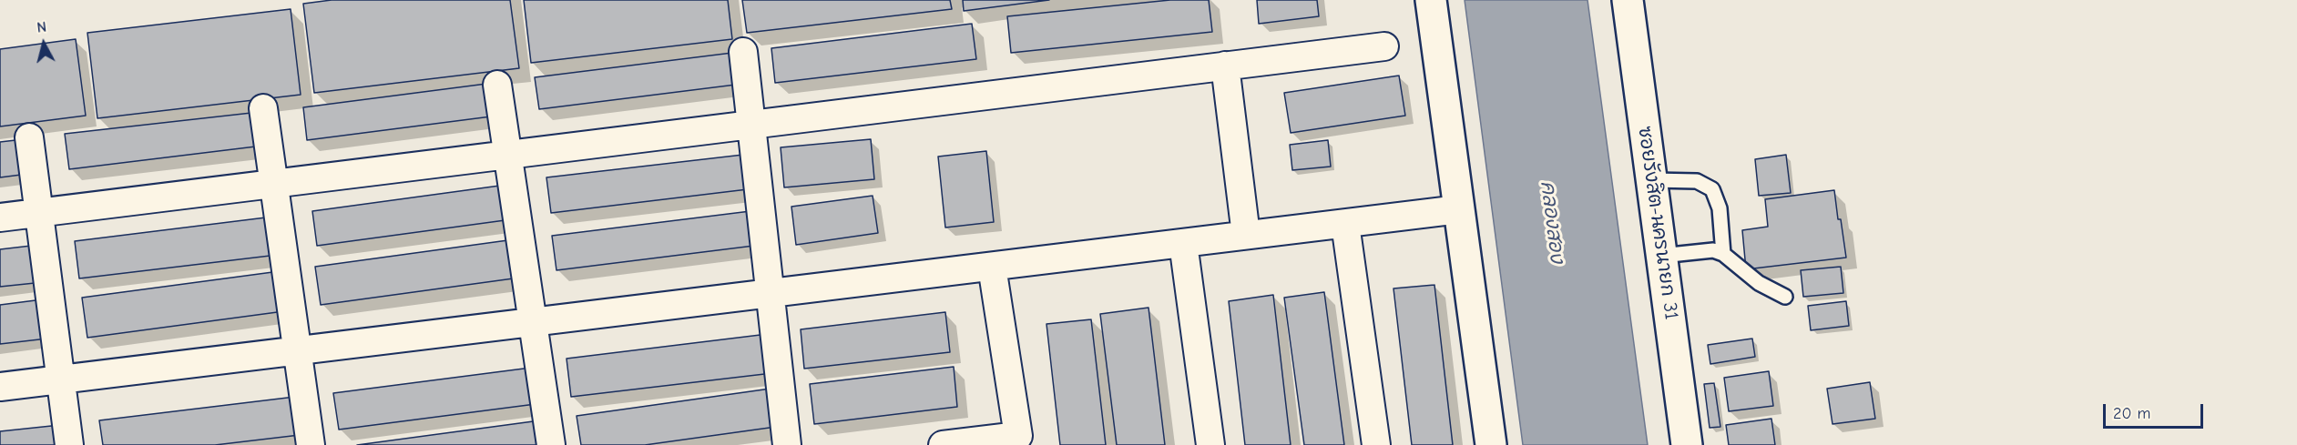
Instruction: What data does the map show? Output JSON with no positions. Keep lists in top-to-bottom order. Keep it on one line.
{"streets":{"street":["ซอยรังสิต-นครนายก 31"]},"water":["คลองสอง"],"scale_bar":"20 m","north":"top"}
